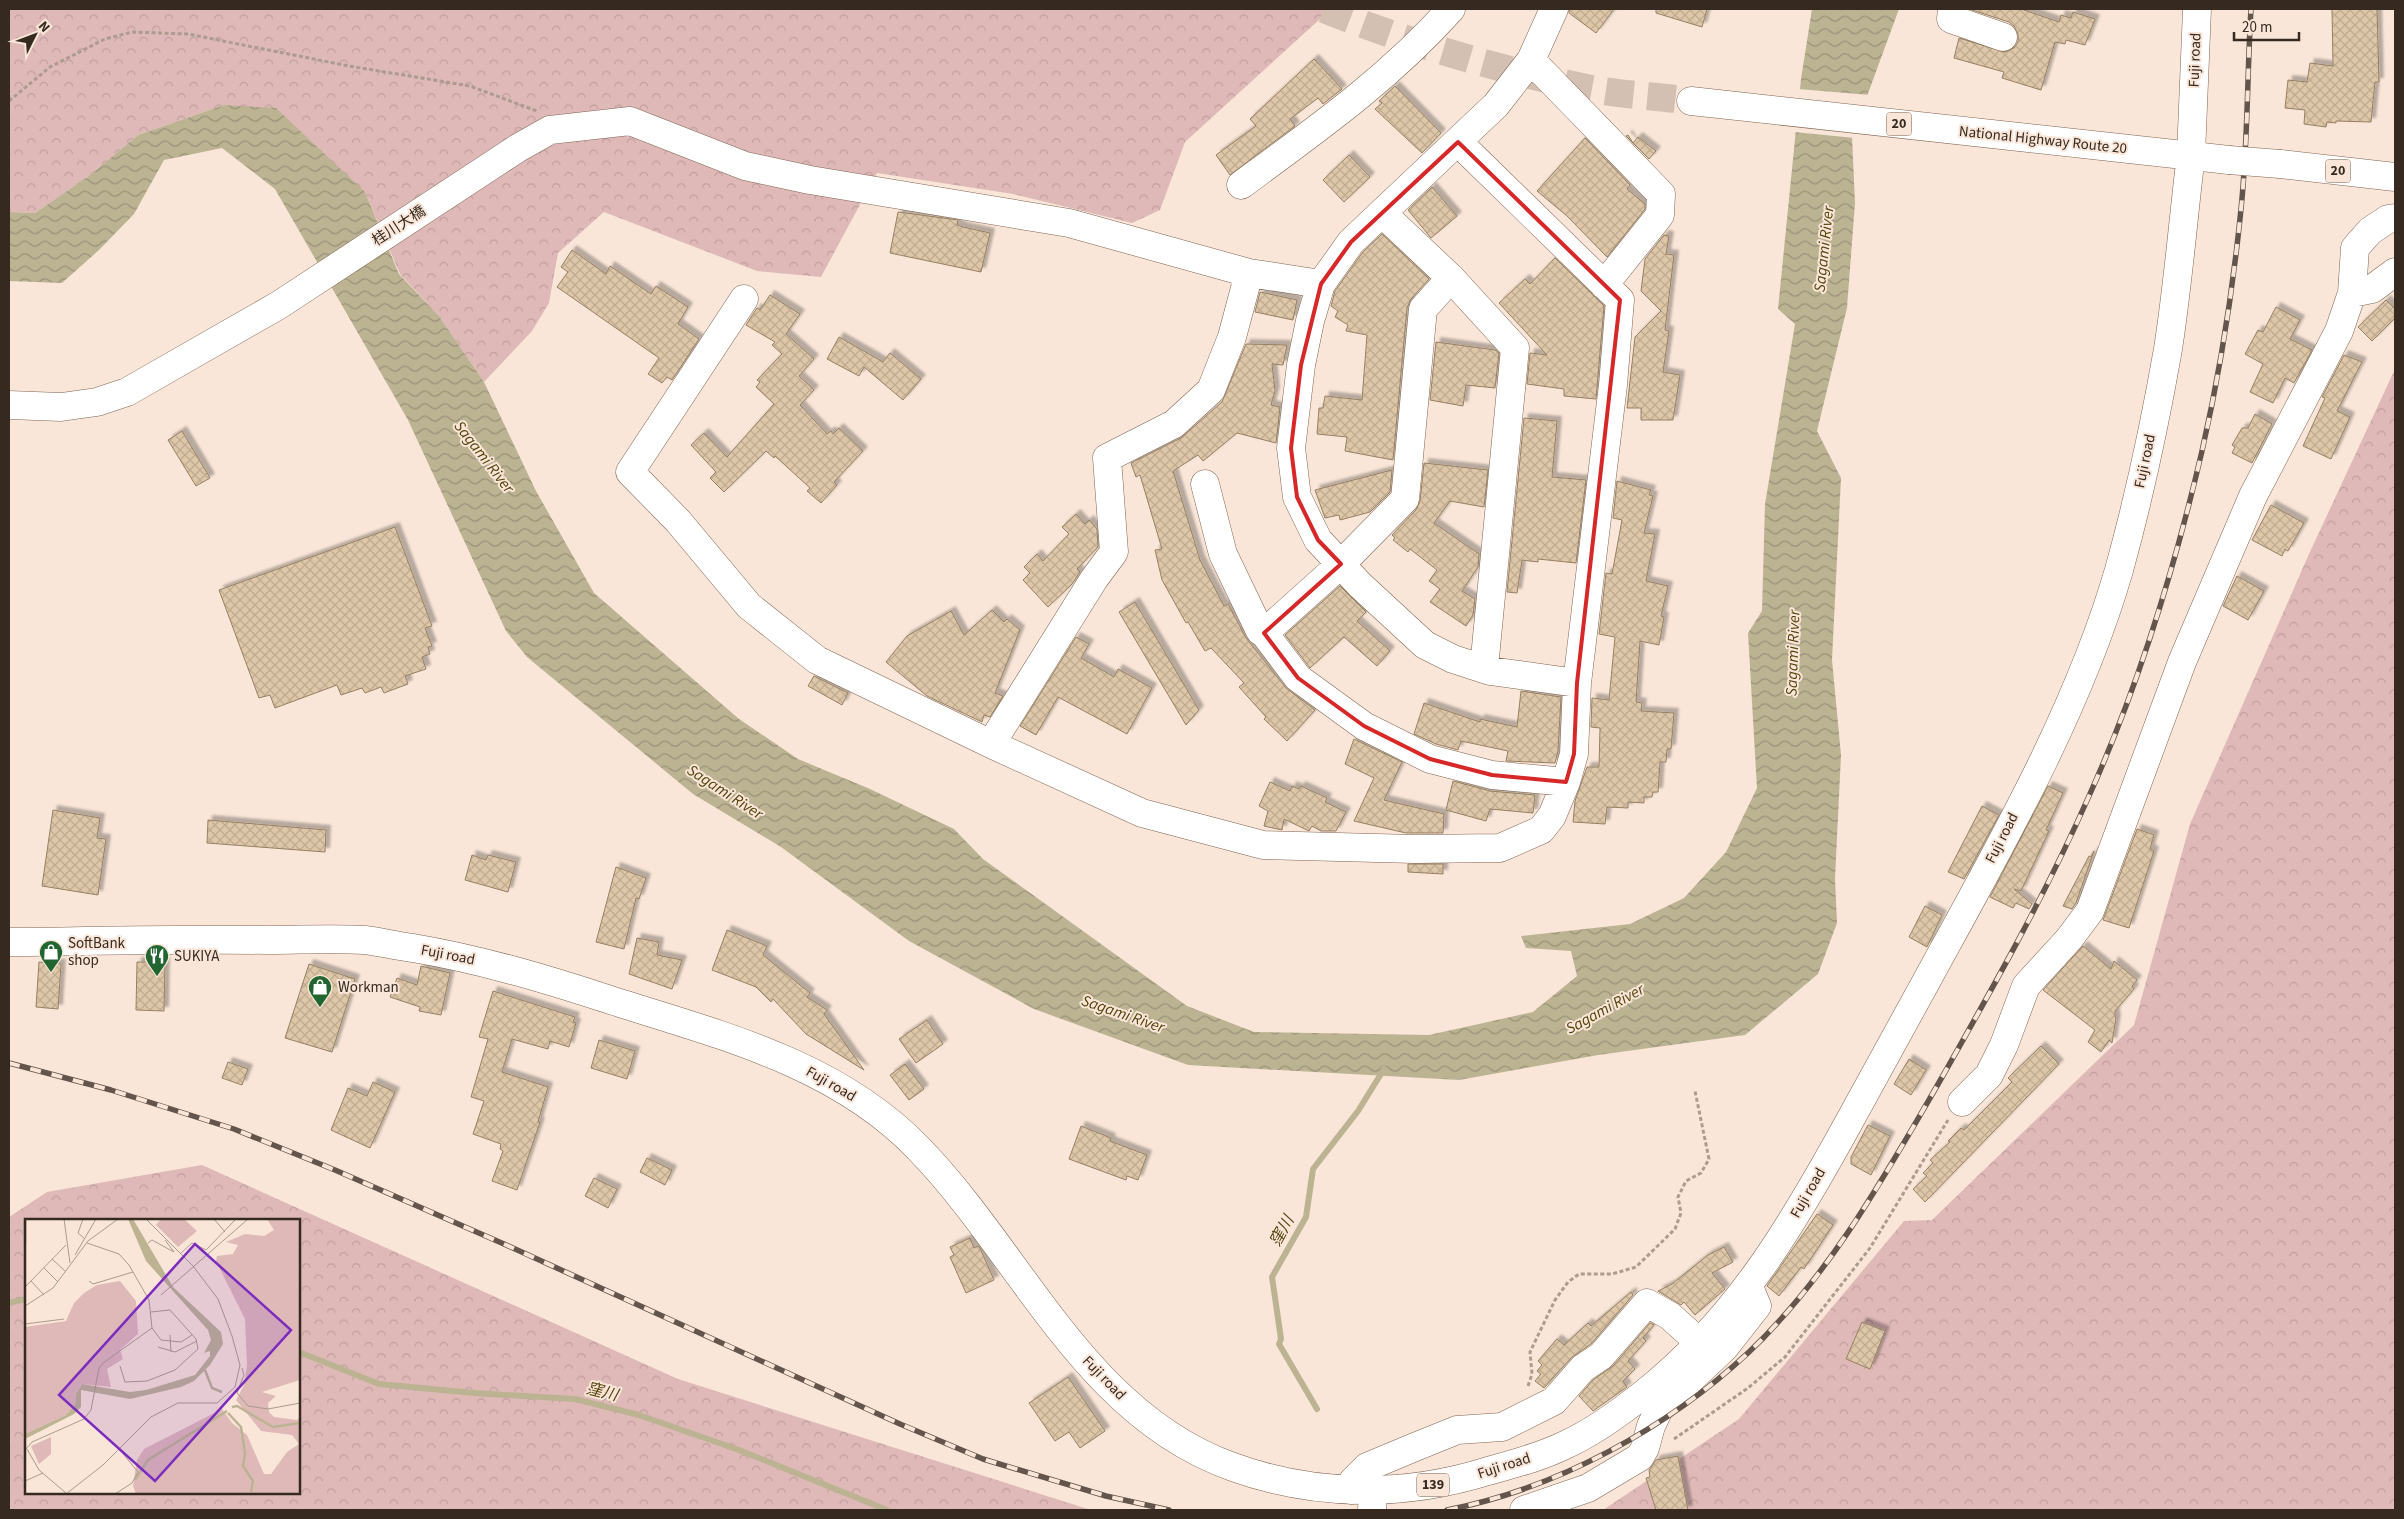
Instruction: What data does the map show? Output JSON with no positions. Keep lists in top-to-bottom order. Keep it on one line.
{"streets":{"main road":["Fuji road","20","National Highway Route 20","桂川大橋","139"]},"crossings":[["Fuji road","National Highway Route 20"]],"water":["Sagami River","窪川"],"places":{"shop":["SoftBank shop","Workman"],"restaurant":["SUKIYA"]},"scale_bar":"20 m","north":"top right"}
